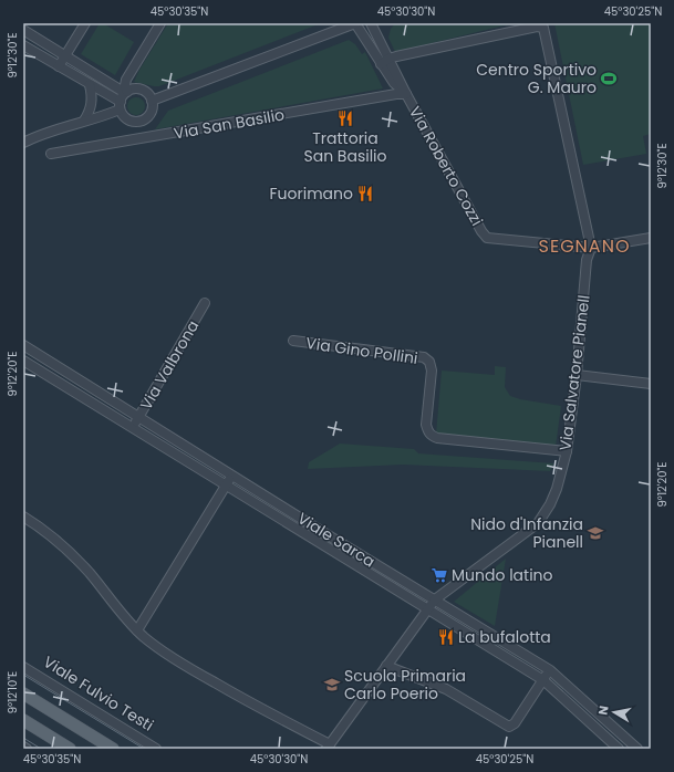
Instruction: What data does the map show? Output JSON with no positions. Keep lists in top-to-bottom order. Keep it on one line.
{"streets":{"street":["Via San Basilio","Via Roberto Cozzi","Via Gino Pollini","Via Valbrona","Via Salvatore Pianell","Viale Sarca","Viale Fulvio Testi"]},"crossings":[["Via San Basilio","Via Roberto Cozzi"],["Via Roberto Cozzi","Via Salvatore Pianell"],["Via Gino Pollini","Via Salvatore Pianell"],["Via Valbrona","Viale Sarca"],["Via Salvatore Pianell","Viale Sarca"]],"districts":["SEGNANO"],"places":{"sports":["Centro Sportivo G. Mauro"],"restaurant":["Trattoria San Basilio","Fuorimano","La bufalotta"],"school or university":["Nido d'Infanzia Pianell","Scuola Primaria Carlo Poerio"],"supermarket":["Mundo latino"]},"north":"left","coordinates":["45°30'35\"N","45°30'30\"N","45°30'25\"N","9°12'30\"E","9°12'20\"E","9°12'10\"E"]}
